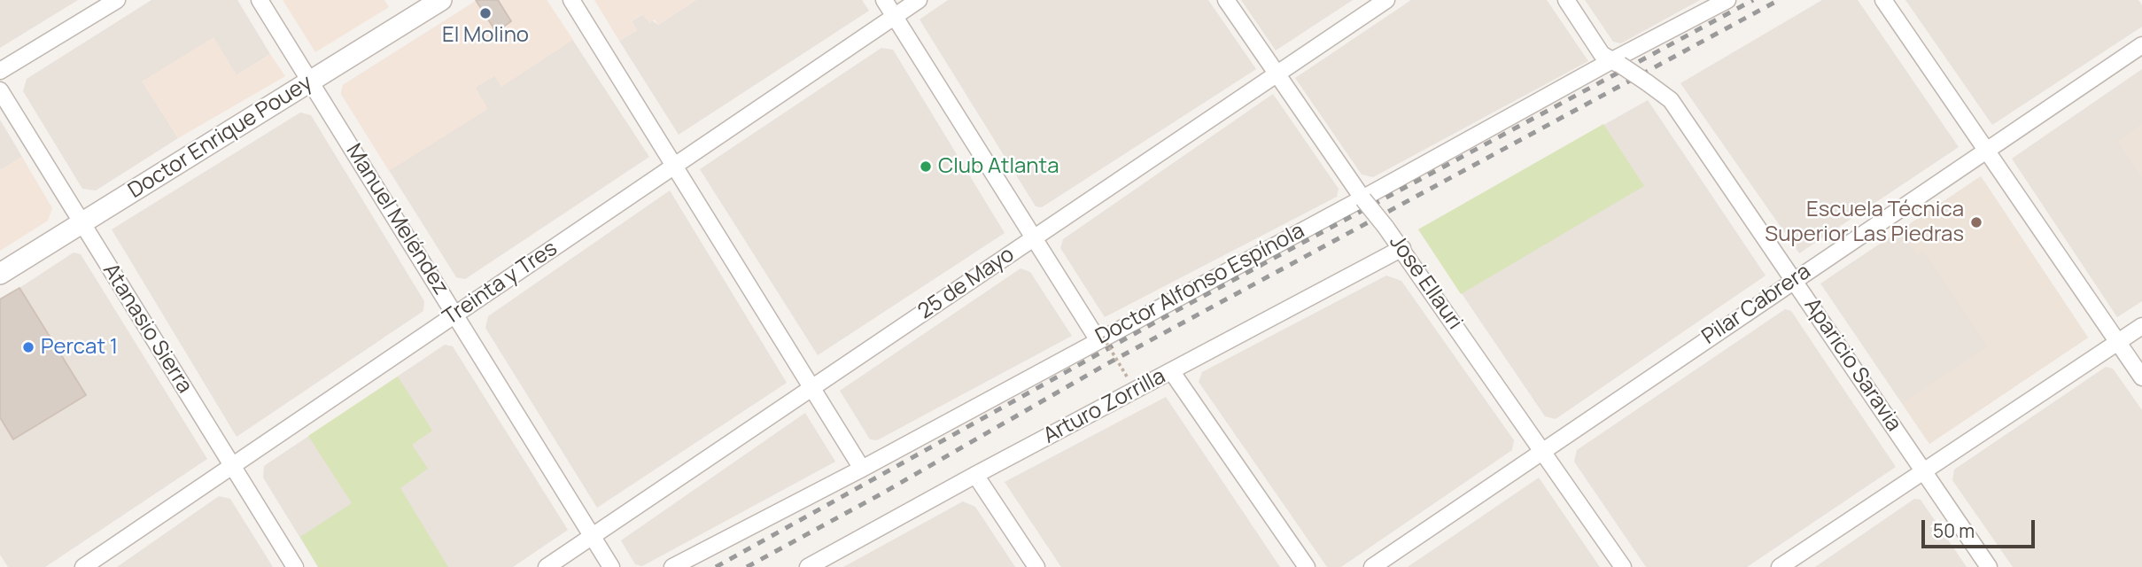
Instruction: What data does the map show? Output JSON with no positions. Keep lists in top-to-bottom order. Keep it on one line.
{"streets":{"street":["Doctor Enrique Pouey","Manuel Meléndez","José Ellauri","Treinta y Tres","25 de Mayo","Doctor Alfonso Espínola","Pilar Cabrera","Atanasio Sierra","Aparicio Saravia","Arturo Zorrilla"]},"crossings":[["Doctor Enrique Pouey","Manuel Meléndez"],["Doctor Enrique Pouey","Atanasio Sierra"],["Manuel Meléndez","Treinta y Tres"],["Manuel Meléndez","25 de Mayo"],["José Ellauri","25 de Mayo"],["José Ellauri","Doctor Alfonso Espínola"],["José Ellauri","Pilar Cabrera"],["José Ellauri","Arturo Zorrilla"],["Treinta y Tres","Atanasio Sierra"],["Doctor Alfonso Espínola","Aparicio Saravia"],["Pilar Cabrera","Aparicio Saravia"]],"places":["El Molino","Club Atlanta","Escuela Técnica Superior Las Piedras","Percat 1"],"scale_bar":"50 m"}
